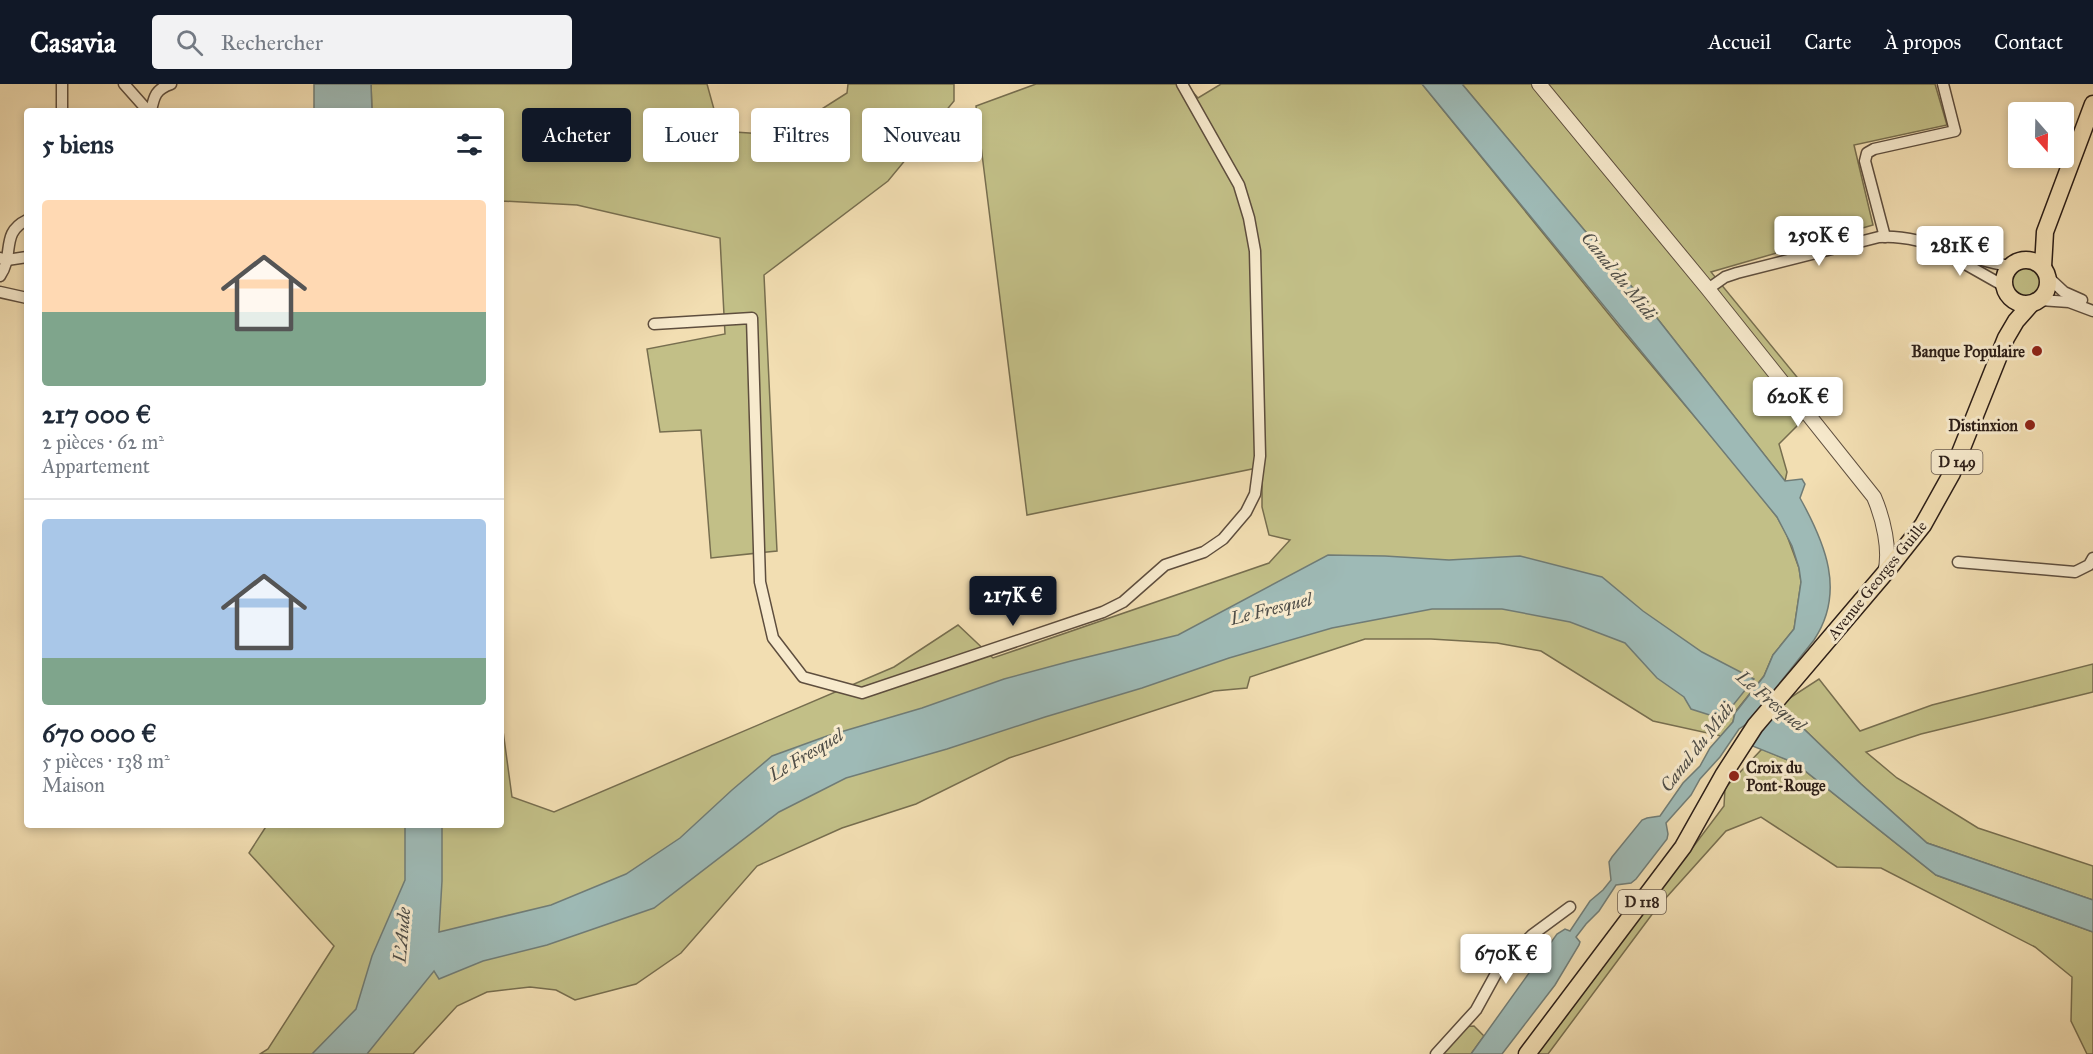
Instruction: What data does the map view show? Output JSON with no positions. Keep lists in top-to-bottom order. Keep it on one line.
{"streets":{"main road":["D 149","Avenue Georges Guille","D 118"]},"water":["Canal du Midi","Le Fresquel","L'Aude"],"places":["Banque Populaire","Distinxion","Croix du Pont-Rouge"],"north":"bottom","page":{"header":"Casavia","search":"Rechercher","nav":["Accueil","Carte","À propos","Contact"],"chip":["Acheter","Louer","Filtres","Nouveau"],"heading":"5 biens","list":[{"name":"217 000 €","note":"2 pièces · 62 m² · Appartement"},{"name":"670 000 €","note":"5 pièces · 138 m² · Maison"}],"price":["250K €","281K €","620K €","217K €","670K €"]}}
